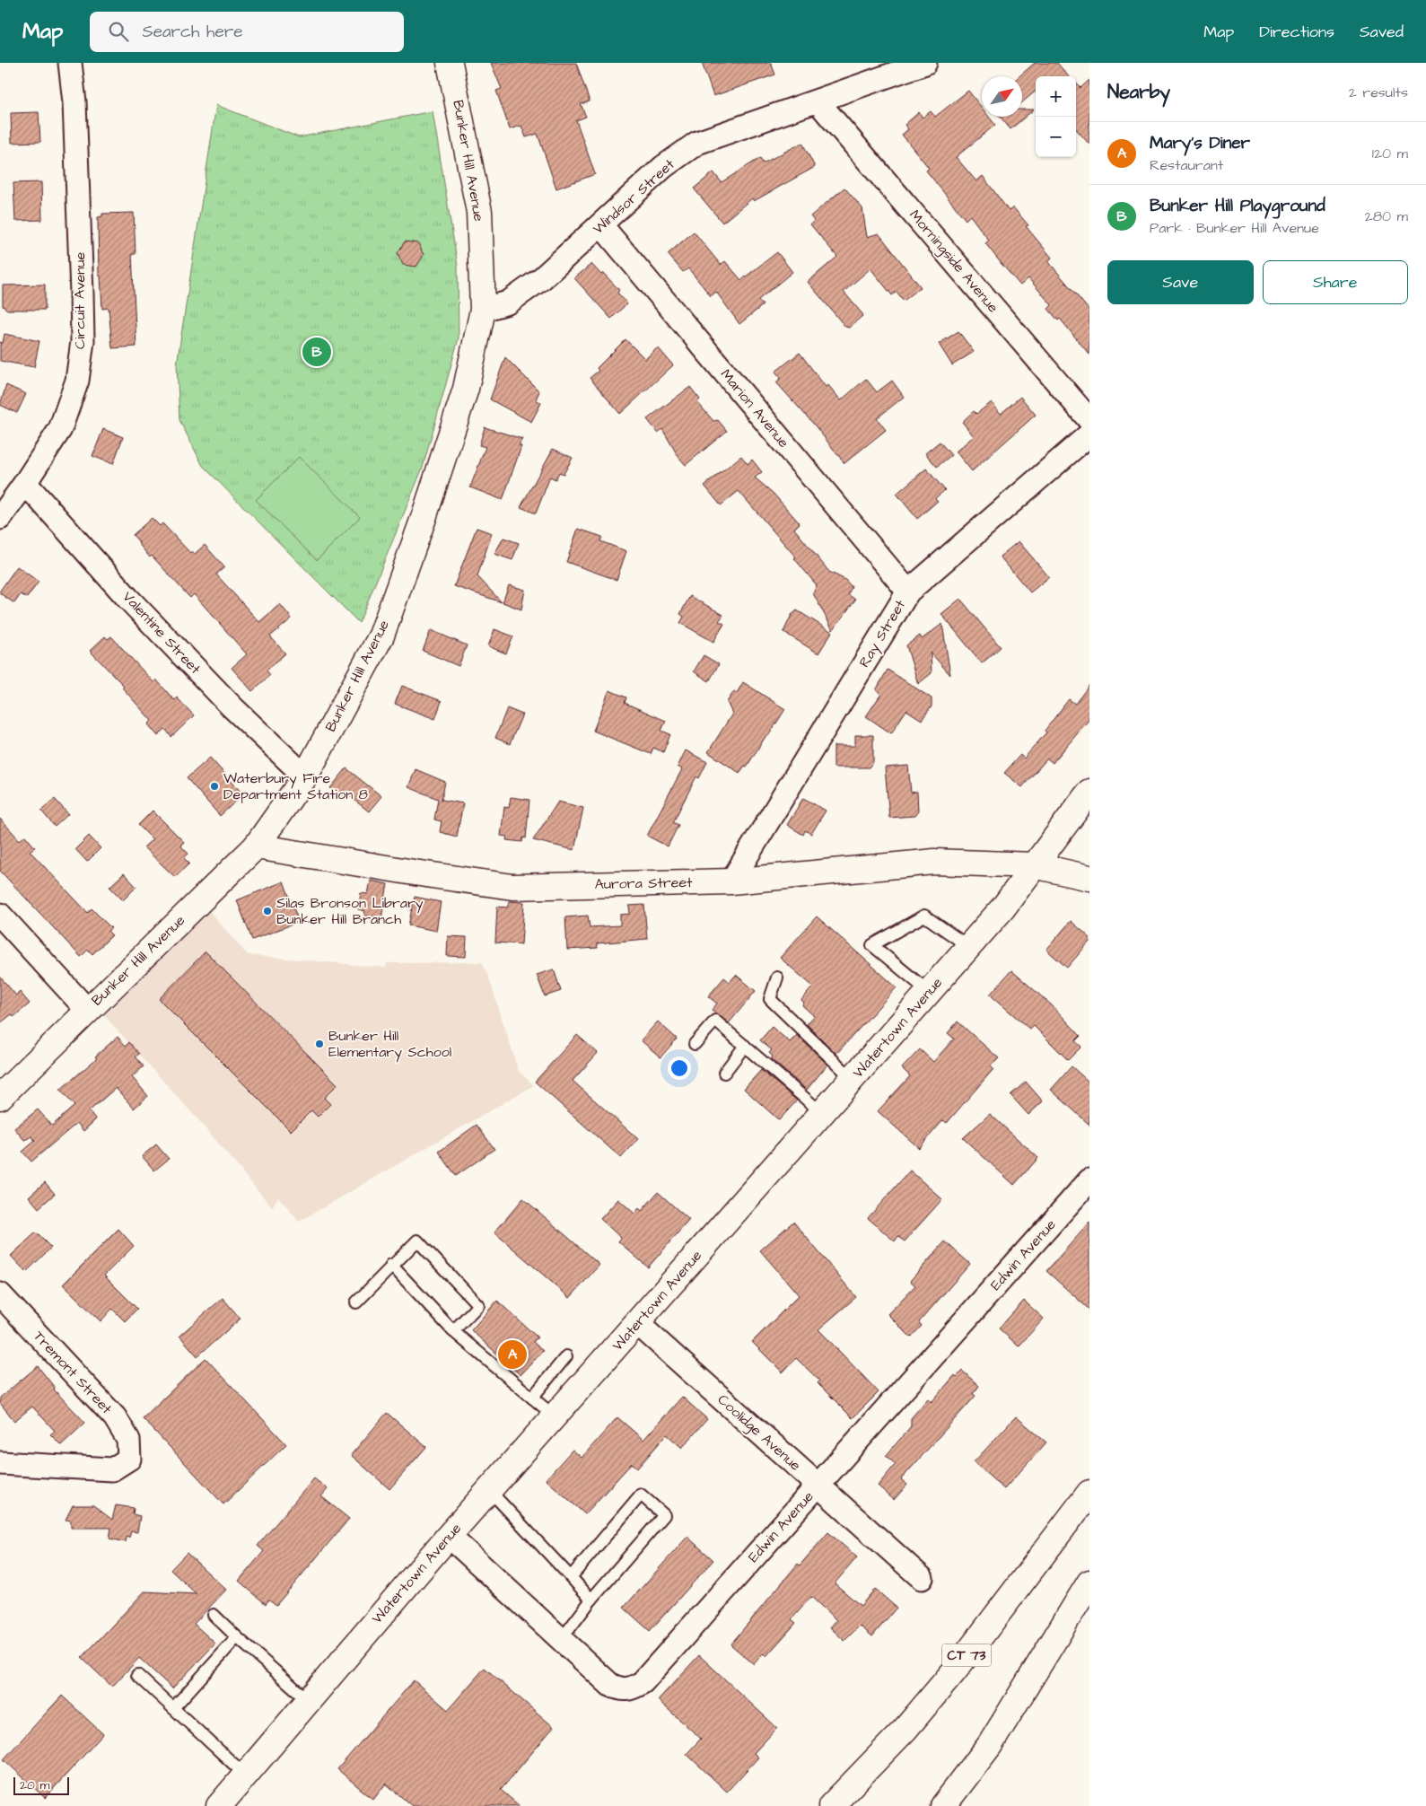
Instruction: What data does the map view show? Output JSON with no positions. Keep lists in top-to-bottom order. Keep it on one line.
{"streets":{"main road":["Bunker Hill Avenue","Aurora Street","Watertown Avenue","CT 73"],"street":["Windsor Street","Morningside Avenue","Circuit Avenue","Marion Avenue","Valentine Street","Ray Street","Edwin Avenue","Tremont Street","Coolidge Avenue"]},"crossings":[["Bunker Hill Avenue","Windsor Street"],["Bunker Hill Avenue","Valentine Street"],["Bunker Hill Avenue","Aurora Street"],["Windsor Street","Morningside Avenue"],["Windsor Street","Marion Avenue"],["Circuit Avenue","Valentine Street"],["Marion Avenue","Ray Street"],["Ray Street","Aurora Street"],["Aurora Street","Watertown Avenue"],["Watertown Avenue","Edwin Avenue"],["Watertown Avenue","Coolidge Avenue"],["Edwin Avenue","Coolidge Avenue"]],"places":["Waterbury Fire Department Station 8","Silas Bronson Library Bunker Hill Branch","Bunker Hill Elementary School"],"scale_bar":"20 m","north":"top right","page":{"header":"Map","search":"Search here","nav":["Map","Directions","Saved"],"heading":["Nearby","2 results"],"map_buttons":["+","−"],"list":[{"mark":"A","name":"Mary's Diner","note":"Restaurant","value":"120 m"},{"mark":"B","name":"Bunker Hill Playground","note":"Park · Bunker Hill Avenue","value":"280 m"}],"buttons":["Save","Share"],"pins":["B","A"],"scale":"20 m"}}
